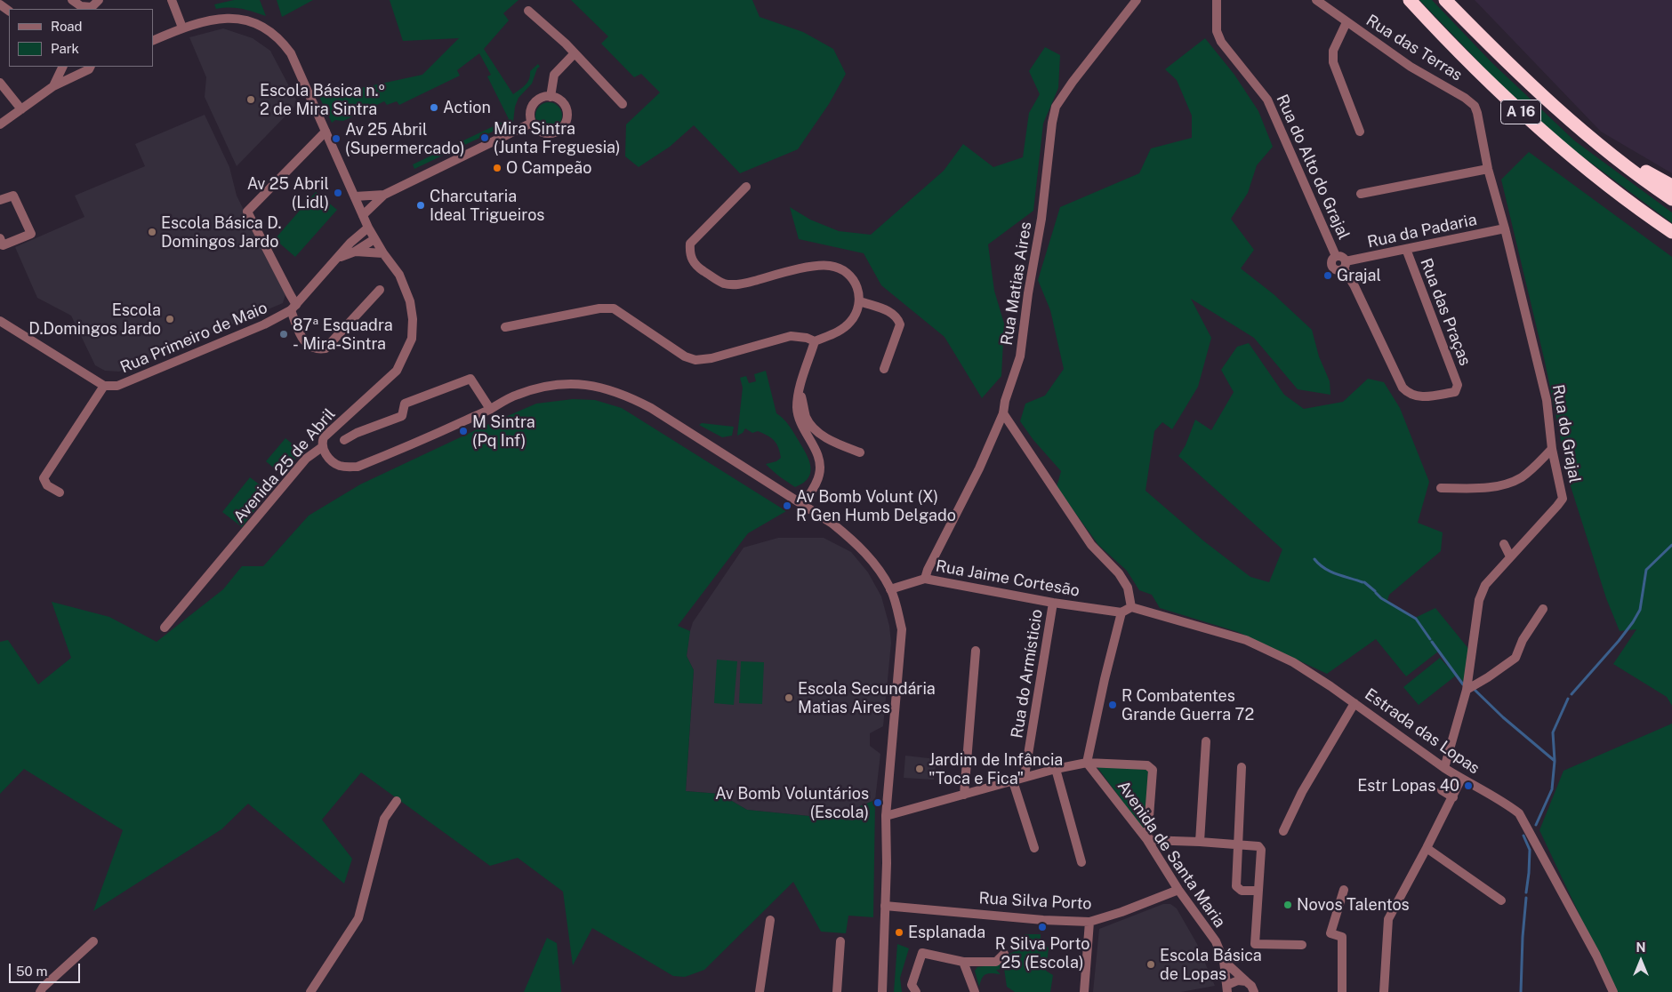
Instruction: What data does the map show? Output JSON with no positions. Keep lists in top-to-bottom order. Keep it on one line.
{"streets":{"highway":["A 16"],"street":["Rua das Terras","Rua do Alto do Grajal","Rua da Padaria","Rua Matias Aires","Rua das Praças","Rua Primeiro de Maio","Rua do Grajal","Avenida 25 de Abril","Rua Jaime Cortesão","Rua do Armísticio","Estrada das Lopas","Avenida de Santa Maria","Rua Silva Porto"]},"crossings":[["Rua das Terras","Rua do Grajal"],["Rua do Alto do Grajal","Rua da Padaria"],["Rua do Alto do Grajal","Rua das Praças"],["Rua da Padaria","Rua das Praças"],["Rua da Padaria","Rua do Grajal"],["Rua Matias Aires","Rua Jaime Cortesão"],["Rua Primeiro de Maio","Avenida 25 de Abril"],["Rua do Grajal","Estrada das Lopas"],["Rua Jaime Cortesão","Rua do Armísticio"],["Avenida de Santa Maria","Rua Silva Porto"]],"places":["Escola Básica n.º 2 de Mira Sintra","Action","Mira Sintra (Junta Freguesia)","Av 25 Abril (Supermercado)","O Campeão","Av 25 Abril (Lidl)","Charcutaria Ideal Trigueiros","Escola Básica D. Domingos Jardo","Grajal","Escola D.Domingos Jardo","87ª Esquadra - Mira-Sintra","M Sintra (Pq Inf)","Av Bomb Volunt (X) R Gen Humb Delgado","Escola Secundária Matias Aires","R Combatentes Grande Guerra 72","Jardim de Infância \"Toca e Fica\"","Estr Lopas 40","Av Bomb Voluntários (Escola)","Novos Talentos","R Silva Porto 25 (Escola)","Esplanada","Escola Básica de Lopas"],"legend":["Road","Park"],"scale_bar":"50 m","north":"top"}
